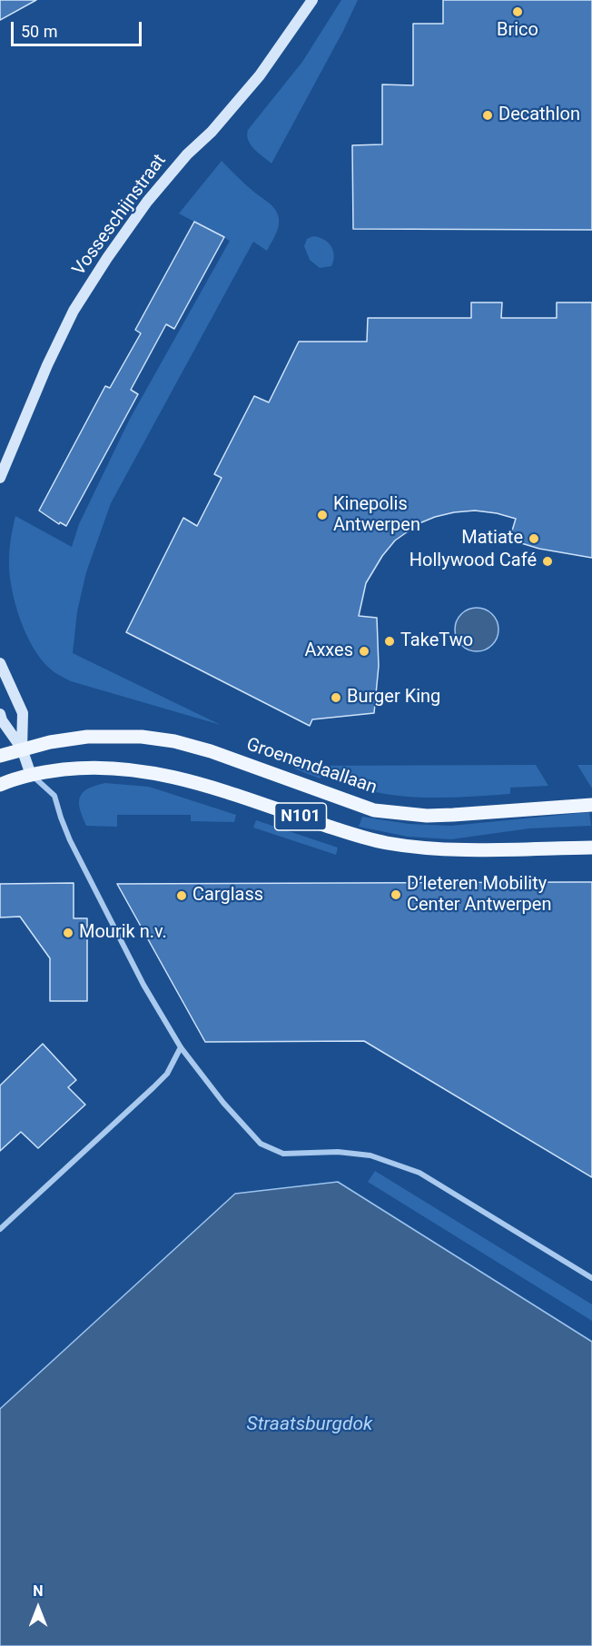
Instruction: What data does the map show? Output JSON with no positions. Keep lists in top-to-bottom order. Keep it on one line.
{"streets":{"main road":["Groenendaallaan","N101"],"street":["Vosseschijnstraat"]},"crossings":[["Groenendaallaan","N101"]],"water":["Straatsburgdok"],"places":["Brico","Decathlon","Kinepolis Antwerpen","Matiate","Hollywood Café","TakeTwo","Axxes","Burger King","D’Ieteren Mobility Center Antwerpen","Carglass","Mourik n.v."],"scale_bar":"50 m","north":"top"}
